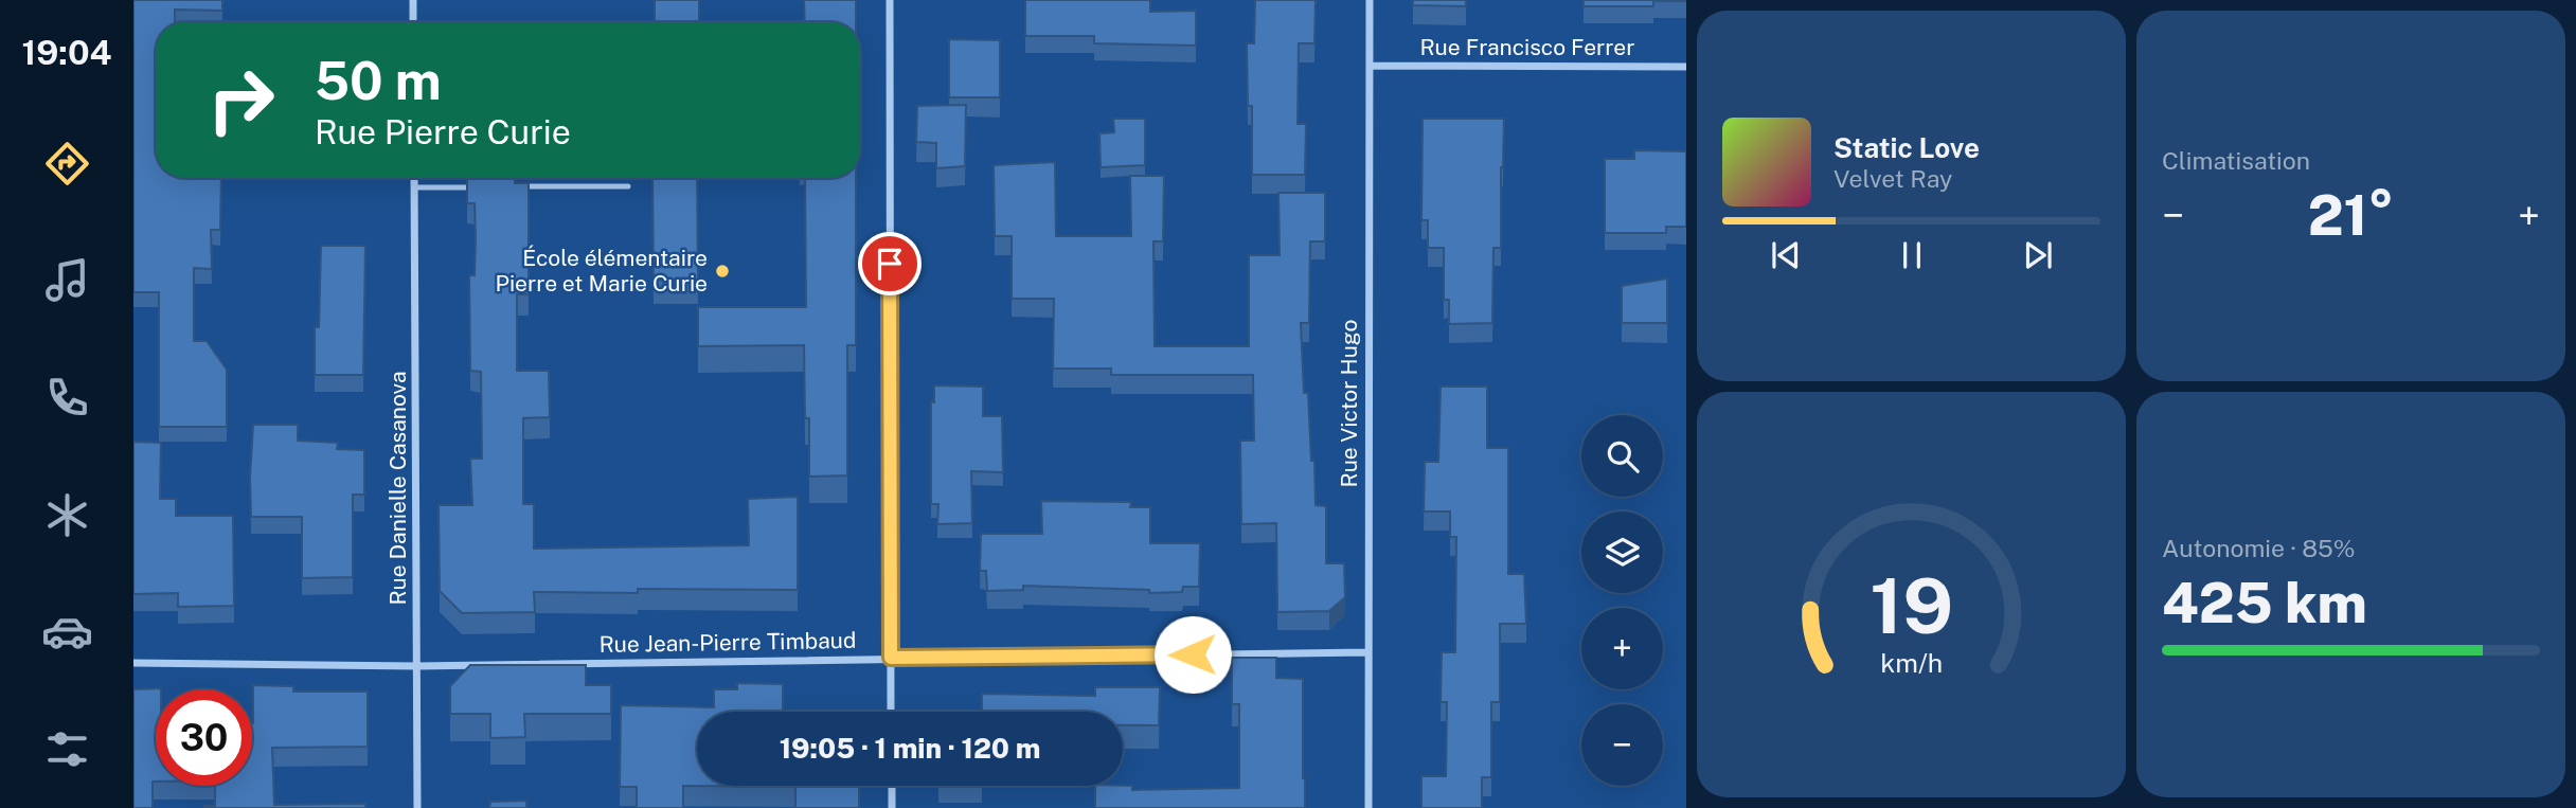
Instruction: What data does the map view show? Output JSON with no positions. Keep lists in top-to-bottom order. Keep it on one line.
{"streets":{"street":["Rue Francisco Ferrer","Rue Victor Hugo","Rue Danielle Casanova","Rue Jean-Pierre Timbaud"]},"crossings":[["Rue Francisco Ferrer","Rue Victor Hugo"],["Rue Victor Hugo","Rue Jean-Pierre Timbaud"],["Rue Danielle Casanova","Rue Jean-Pierre Timbaud"]],"places":["École élémentaire Pierre et Marie Curie"],"page":{"tabs":"19:04","tile":["Climatisation",["Autonomie · 85%","425 km"]],"turn":["50 m","Rue Pierre Curie"],"song":["Static Love","Velvet Ray"],"heat":["−","21°","+"],"map_buttons":["+","−"],"limit":"30","trip":"19:05 · 1 min · 120 m","gauge":["19","km/h"]}}
